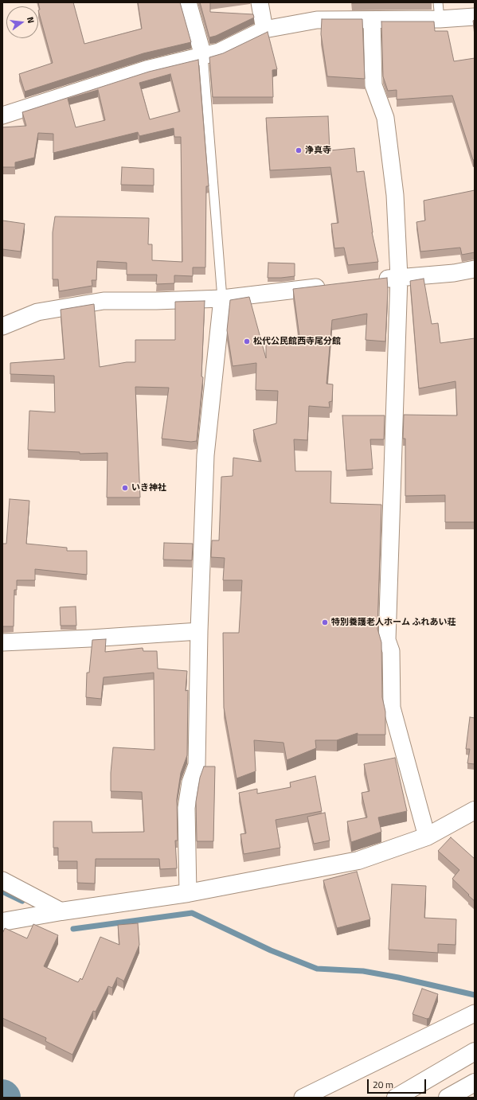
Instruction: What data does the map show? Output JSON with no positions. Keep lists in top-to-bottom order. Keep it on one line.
{"places":["浄真寺","松代公民館西寺尾分館","いき神社","特別養護老人ホーム ふれあい荘"],"scale_bar":"20 m","north":"right"}
